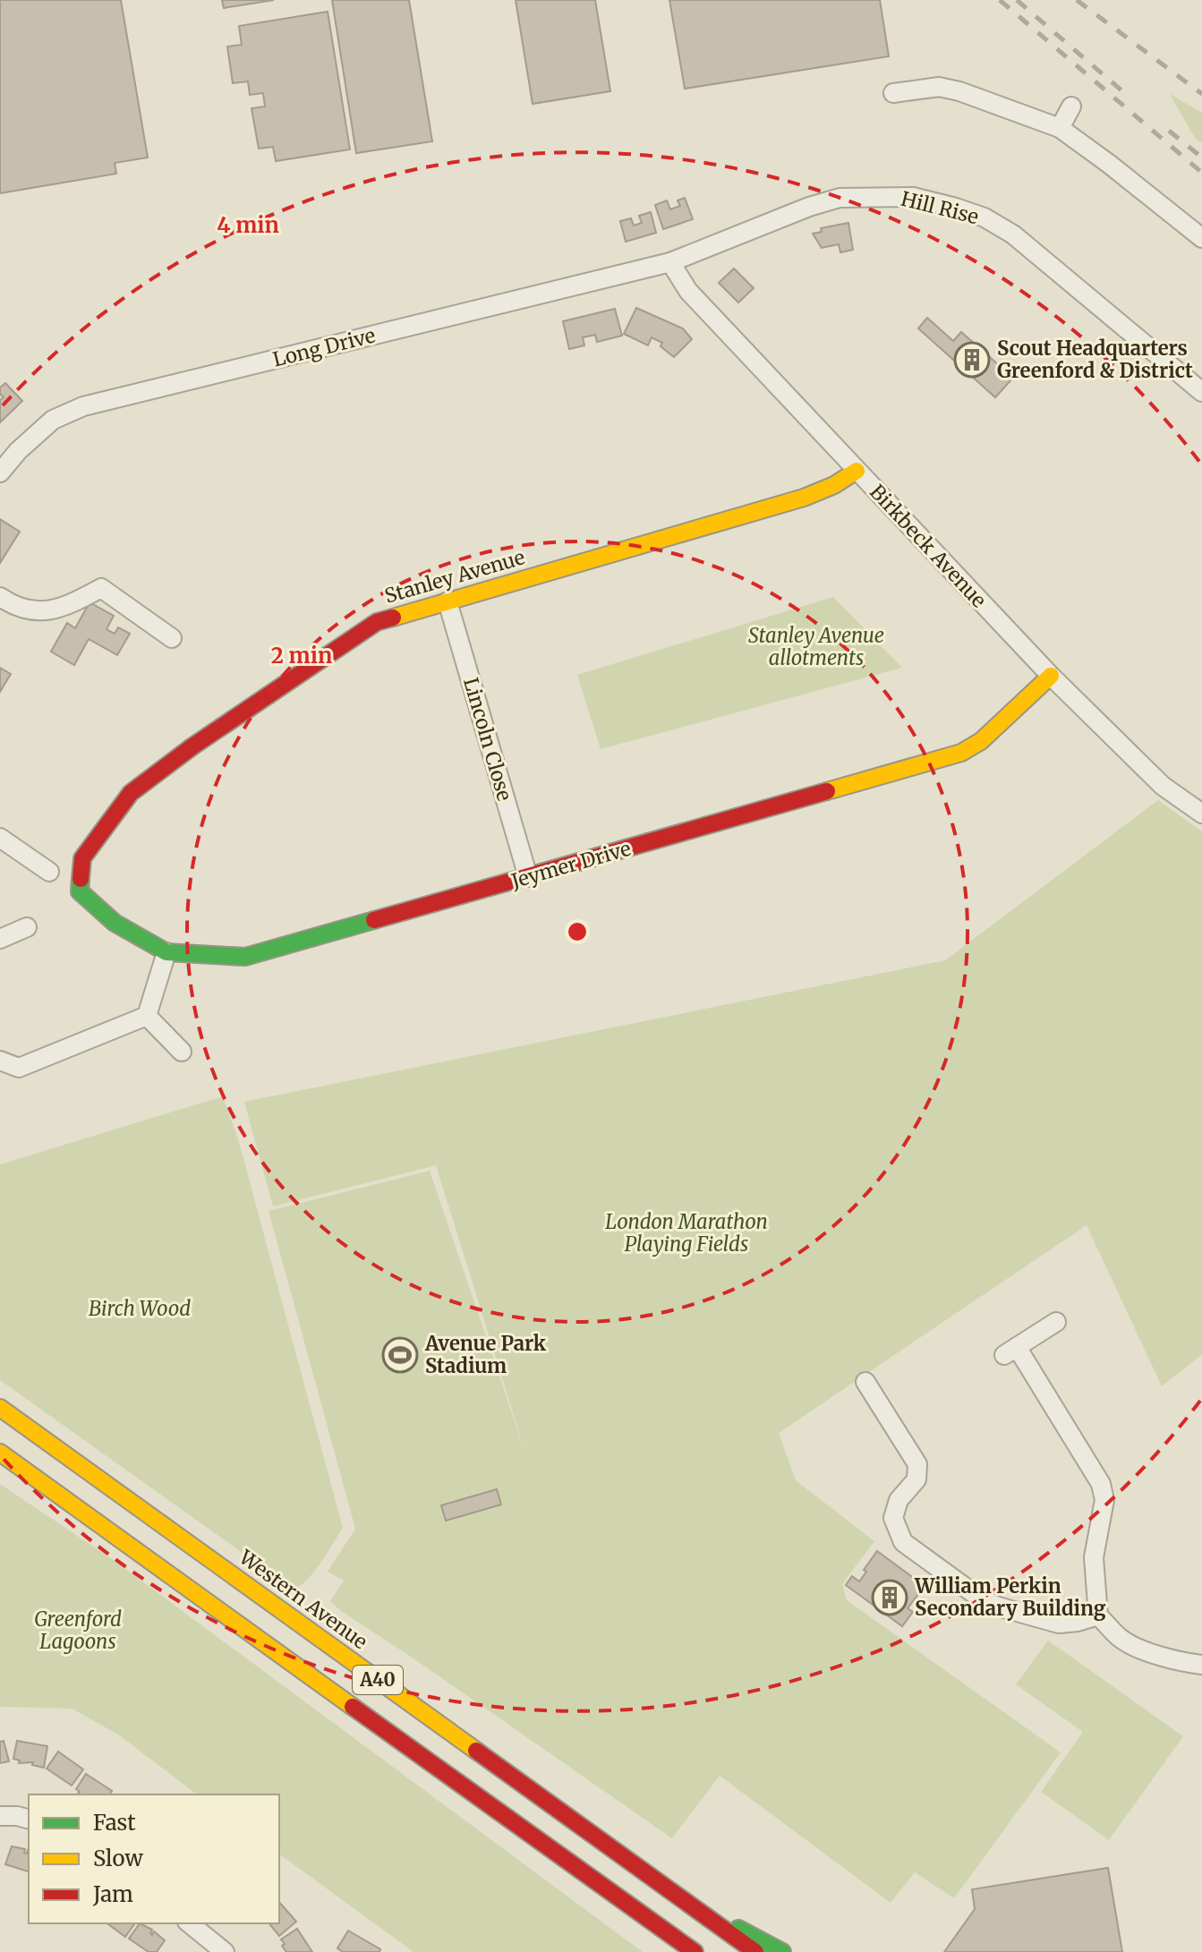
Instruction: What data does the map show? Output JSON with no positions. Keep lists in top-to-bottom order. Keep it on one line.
{"streets":{"main road":["Stanley Avenue","Jeymer Drive","Western Avenue","A40"],"street":["Hill Rise","Long Drive","Birkbeck Avenue","Lincoln Close"]},"crossings":[["Hill Rise","Long Drive"],["Hill Rise","Birkbeck Avenue"],["Long Drive","Birkbeck Avenue"],["Birkbeck Avenue","Stanley Avenue"],["Birkbeck Avenue","Jeymer Drive"],["Stanley Avenue","Lincoln Close"],["Stanley Avenue","Jeymer Drive"],["Lincoln Close","Jeymer Drive"],["Western Avenue","A40"]],"parks":["Stanley Avenue allotments","London Marathon Playing Fields","Birch Wood","Greenford Lagoons"],"places":{"building":["Scout Headquarters Greenford & District","William Perkin Secondary Building"],"sports":["Avenue Park Stadium"]},"legend":["Fast","Slow","Jam"],"rings":["4 min","2 min"]}
